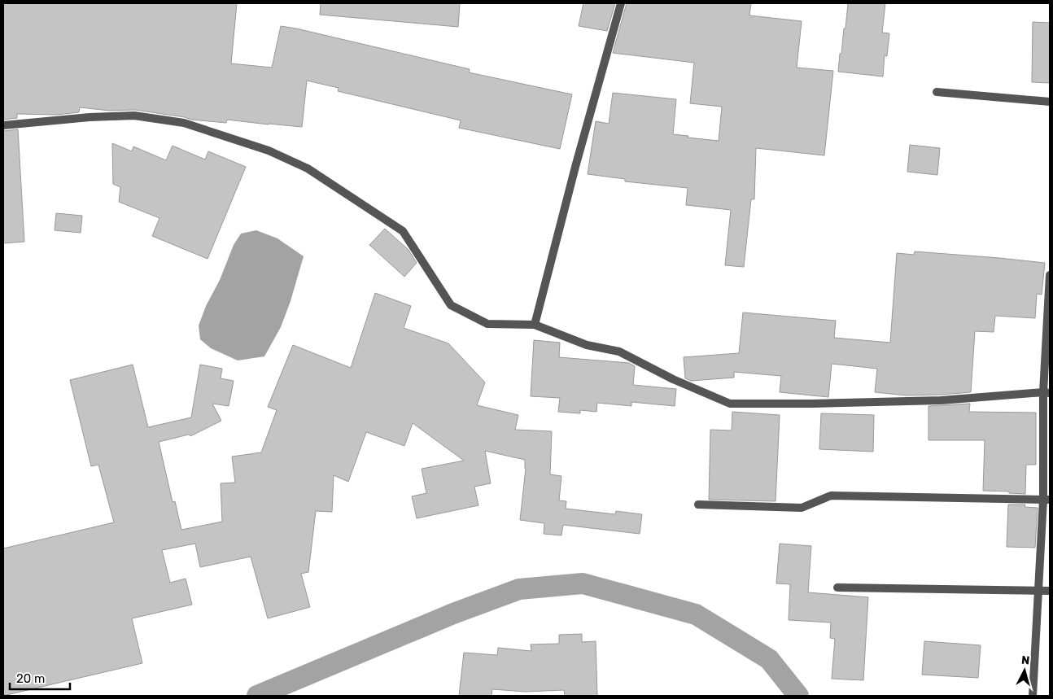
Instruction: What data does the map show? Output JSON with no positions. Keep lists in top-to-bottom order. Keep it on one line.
{"scale_bar":"20 m","north":"top"}
